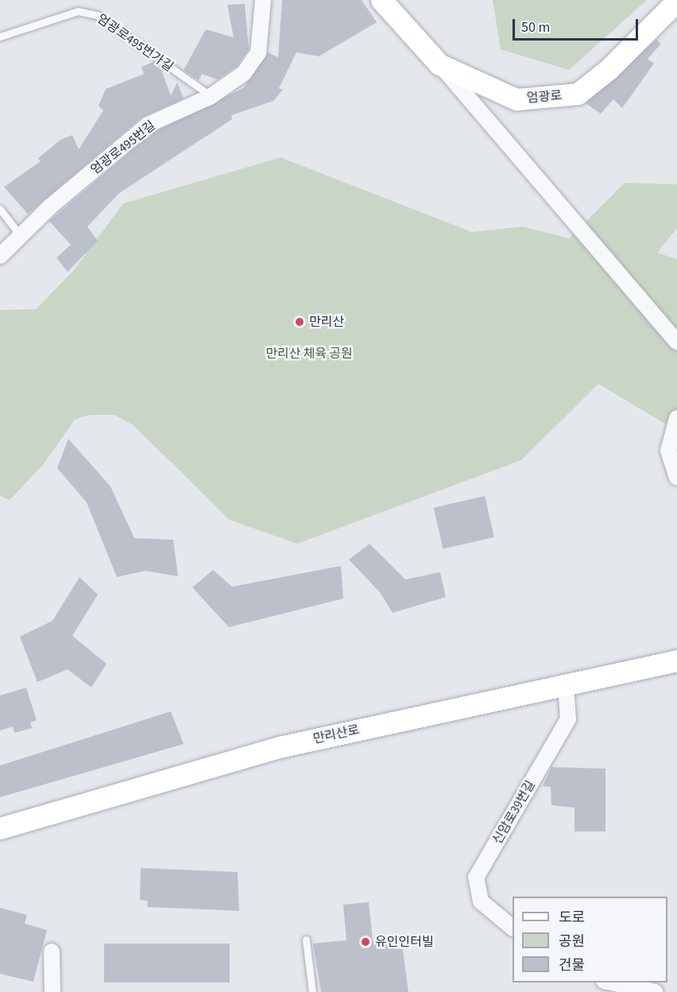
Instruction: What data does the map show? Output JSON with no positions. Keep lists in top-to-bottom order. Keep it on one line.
{"streets":{"street":["엄광로","엄광로495번길","만리산로","신암로39번길"],"lane":["엄광로495번가길"]},"crossings":[["엄광로495번가길","엄광로495번길"],["만리산로","신암로39번길"]],"parks":["만리산 체육 공원"],"places":["만리산","유인인터빌"],"legend":["도로","공원","건물"],"scale_bar":"50 m"}
